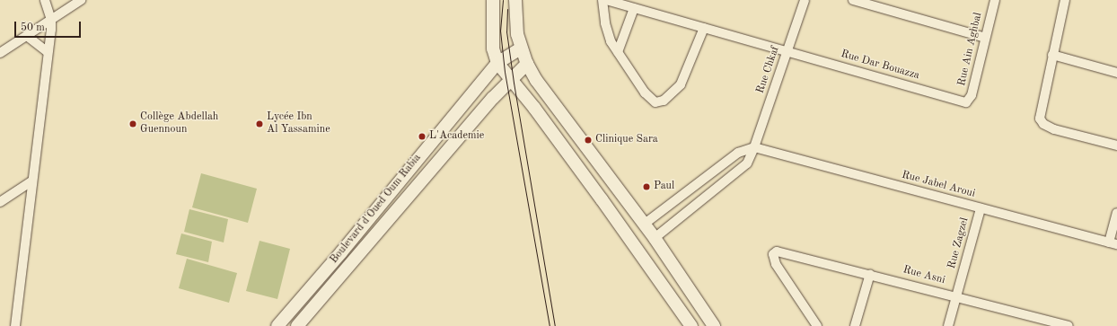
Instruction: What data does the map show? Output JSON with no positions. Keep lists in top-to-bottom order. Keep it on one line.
{"streets":{"main road":["Boulevard d'Oued Oum Rabia"],"street":["Rue Ain Aghbal","Rue Dar Bouazza","Rue Chkaf","Rue Jabel Aroui","Rue Zagzel","Rue Asni"]},"crossings":[["Rue Ain Aghbal","Rue Dar Bouazza"],["Rue Dar Bouazza","Rue Chkaf"],["Rue Chkaf","Rue Jabel Aroui"],["Rue Jabel Aroui","Rue Zagzel"],["Rue Zagzel","Rue Asni"]],"places":["Collège Abdellah Guennoun","Lycée Ibn Al Yassamine","L'Academie","Clinique Sara","Paul"],"scale_bar":"50 m"}
